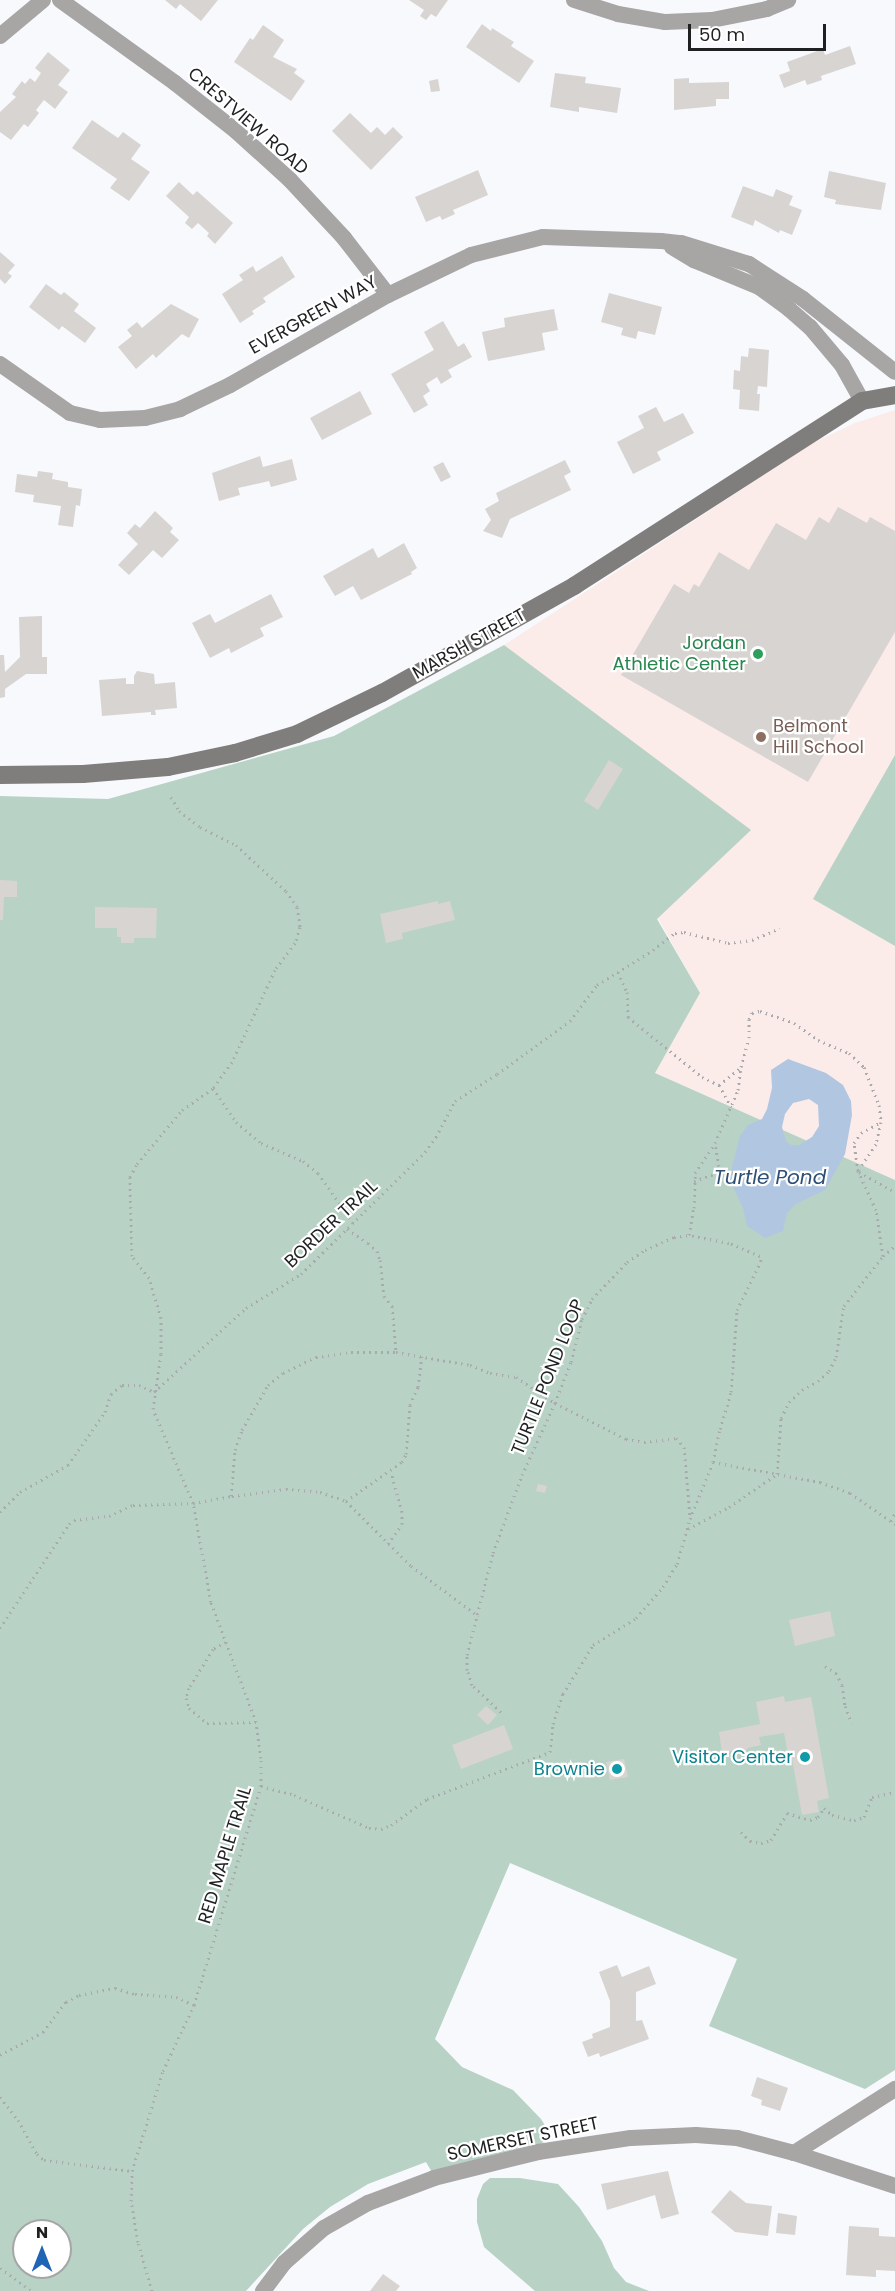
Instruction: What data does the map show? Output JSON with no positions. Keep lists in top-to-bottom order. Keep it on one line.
{"streets":{"street":["CRESTVIEW ROAD","EVERGREEN WAY","MARSH STREET","SOMERSET STREET"],"path":["BORDER TRAIL","TURTLE POND LOOP","RED MAPLE TRAIL"]},"crossings":[["CRESTVIEW ROAD","EVERGREEN WAY"],["EVERGREEN WAY","MARSH STREET"],["BORDER TRAIL","RED MAPLE TRAIL"]],"water":["Turtle Pond"],"places":["Jordan Athletic Center","Belmont Hill School","Visitor Center","Brownie"],"scale_bar":"50 m","north":"top"}
